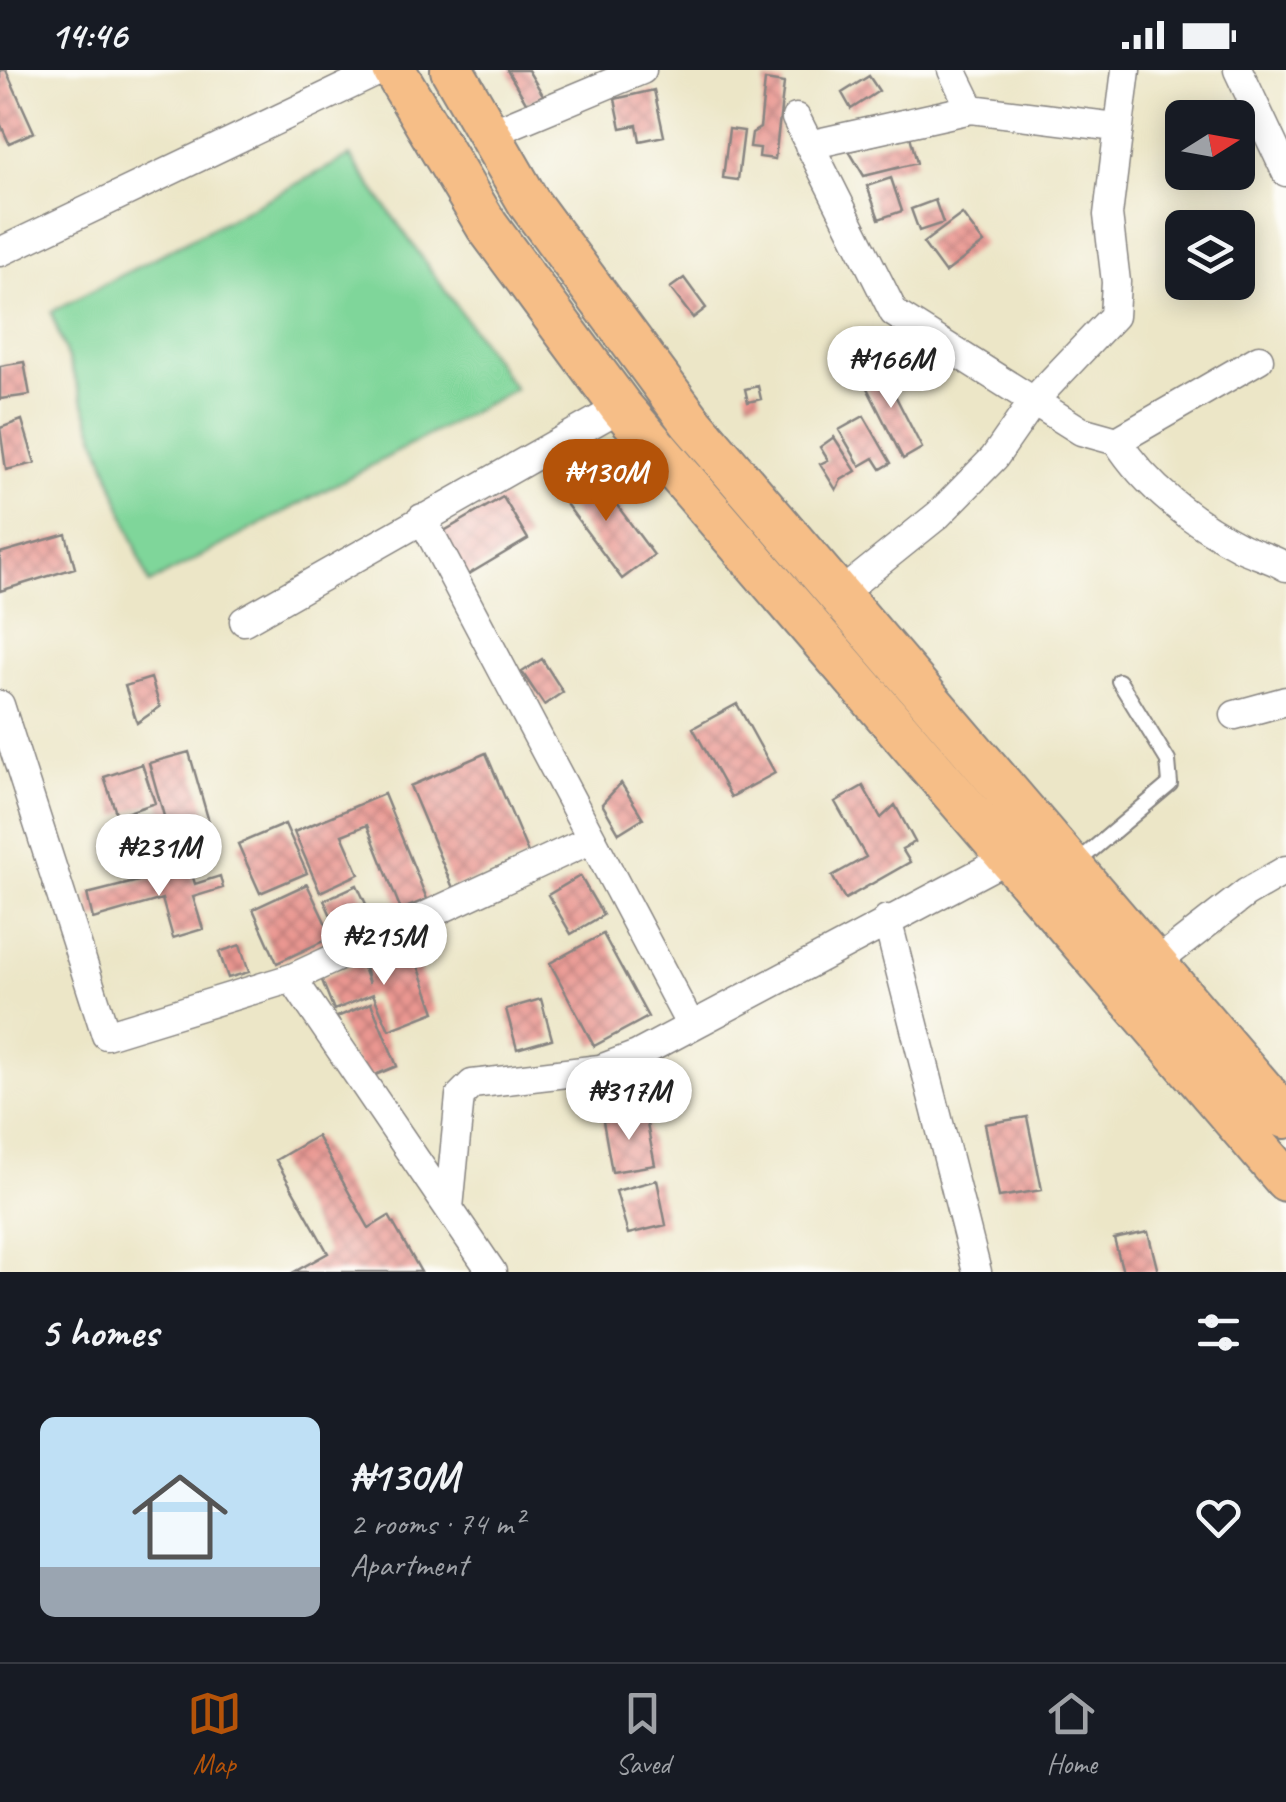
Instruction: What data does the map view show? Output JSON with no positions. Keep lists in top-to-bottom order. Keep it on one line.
{"north":"right","page":{"status":"14:46","price":["₦166M","₦130M","₦231M","₦215M","₦317M"],"heading":"5 homes","list":[{"name":"₦130M","note":"2 rooms · 74 m² · Apartment"}],"tabs":["Map","Saved","Home"]}}
